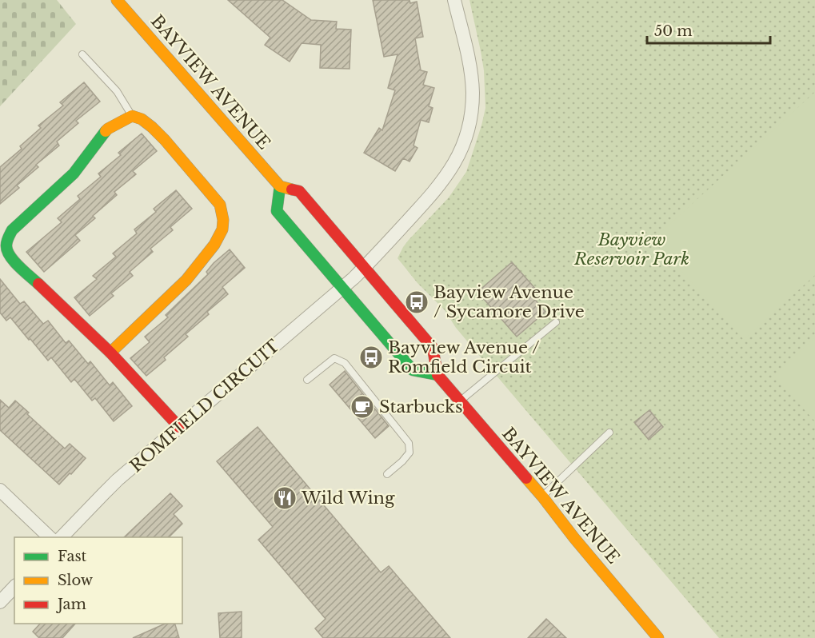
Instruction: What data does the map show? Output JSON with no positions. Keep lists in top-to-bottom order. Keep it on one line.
{"streets":{"main road":["BAYVIEW AVENUE"],"street":["ROMFIELD CIRCUIT"]},"crossings":[["BAYVIEW AVENUE","ROMFIELD CIRCUIT"]],"parks":["Bayview Reservoir Park"],"places":{"bus stop":["Bayview Avenue / Sycamore Drive","Bayview Avenue / Romfield Circuit"],"cafe":["Starbucks"],"restaurant":["Wild Wing"]},"legend":["Fast","Slow","Jam"],"scale_bar":"50 m"}
